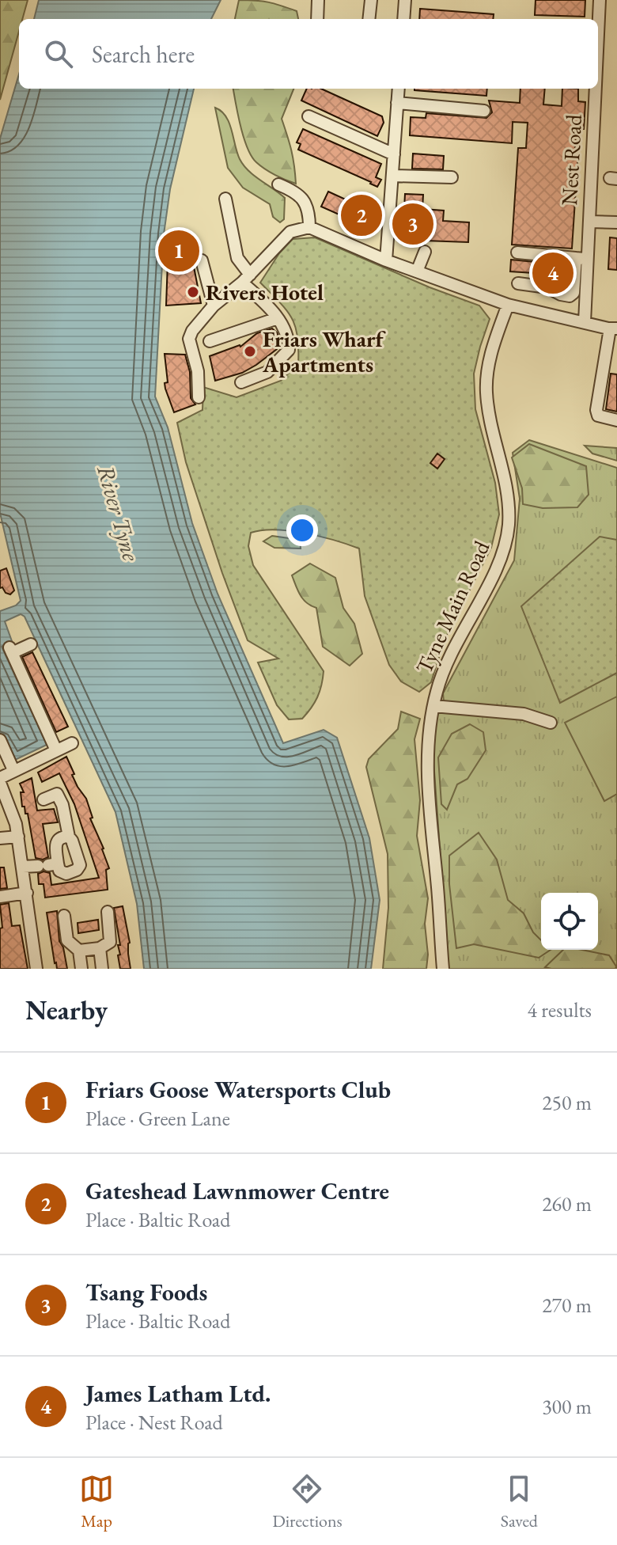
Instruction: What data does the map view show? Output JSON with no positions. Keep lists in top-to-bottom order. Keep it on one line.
{"streets":{"street":["Nest Road","Tyne Main Road"]},"water":["River Tyne"],"places":["Rivers Hotel","Friars Wharf Apartments"],"page":{"search":"Search here","pins":["2","3","1","4"],"heading":["Nearby","4 results"],"list":[{"mark":"1","name":"Friars Goose Watersports Club","note":"Place · Green Lane","value":"250 m"},{"mark":"2","name":"Gateshead Lawnmower Centre","note":"Place · Baltic Road","value":"260 m"},{"mark":"3","name":"Tsang Foods","note":"Place · Baltic Road","value":"270 m"},{"mark":"4","name":"James Latham Ltd.","note":"Place · Nest Road","value":"300 m"}],"nav":["Map","Directions","Saved"]}}
